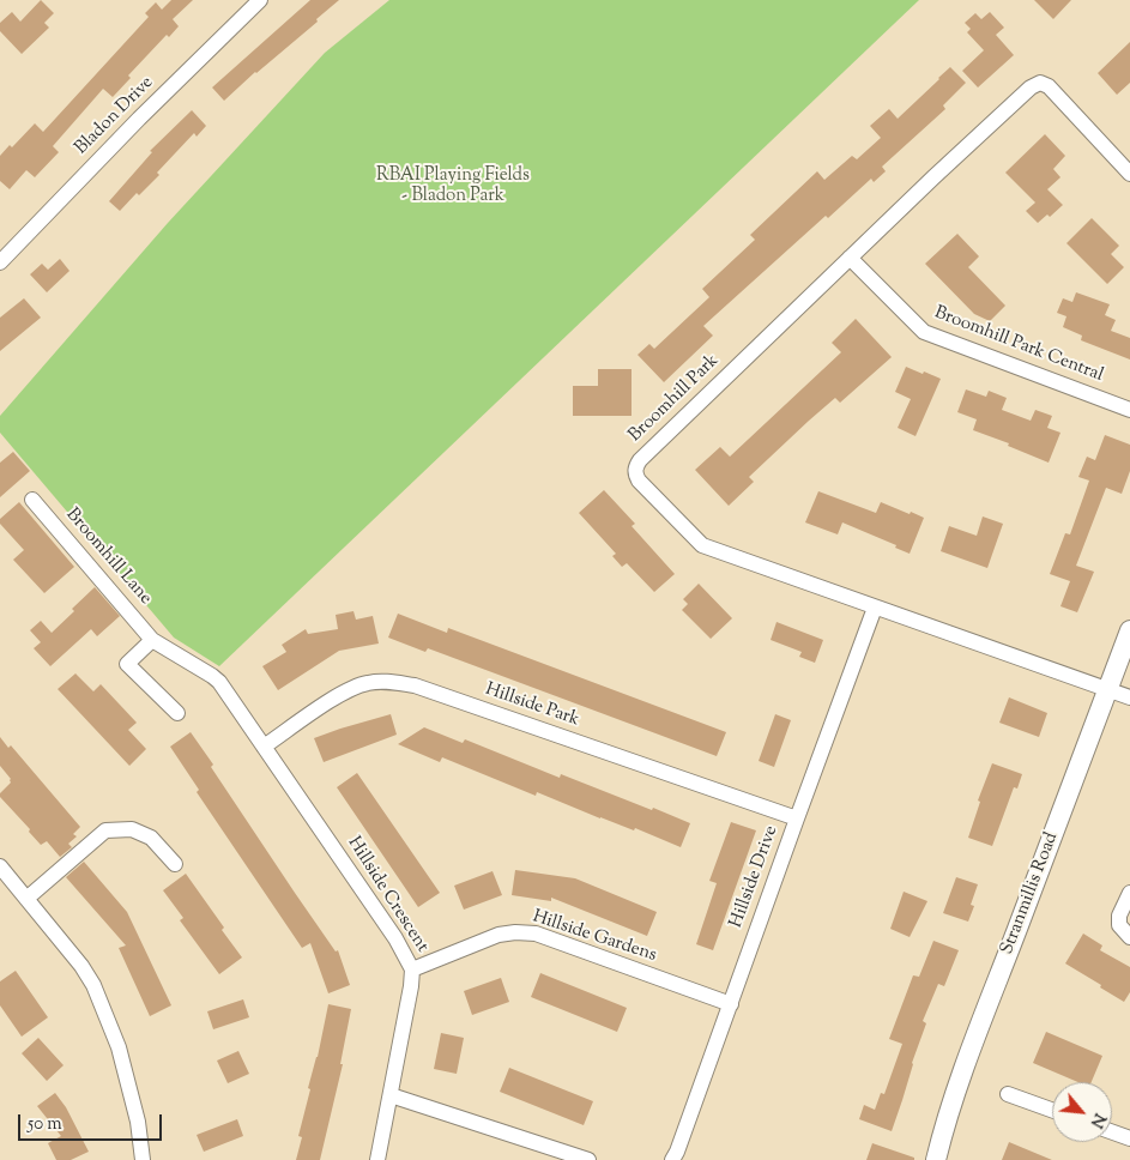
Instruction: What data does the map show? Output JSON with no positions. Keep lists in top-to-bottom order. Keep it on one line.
{"streets":{"street":["Bladon Drive","Broomhill Park Central","Broomhill Park","Broomhill Lane","Hillside Park","Hillside Drive","Stranmillis Road","Hillside Crescent","Hillside Gardens"]},"crossings":[["Broomhill Park Central","Broomhill Park"],["Broomhill Park","Hillside Drive"],["Broomhill Park","Stranmillis Road"],["Broomhill Lane","Hillside Crescent"],["Hillside Park","Hillside Drive"],["Hillside Park","Hillside Crescent"],["Hillside Drive","Hillside Gardens"],["Hillside Crescent","Hillside Gardens"]],"parks":["RBAI Playing Fields - Bladon Park"],"scale_bar":"50 m","north":"bottom right"}
